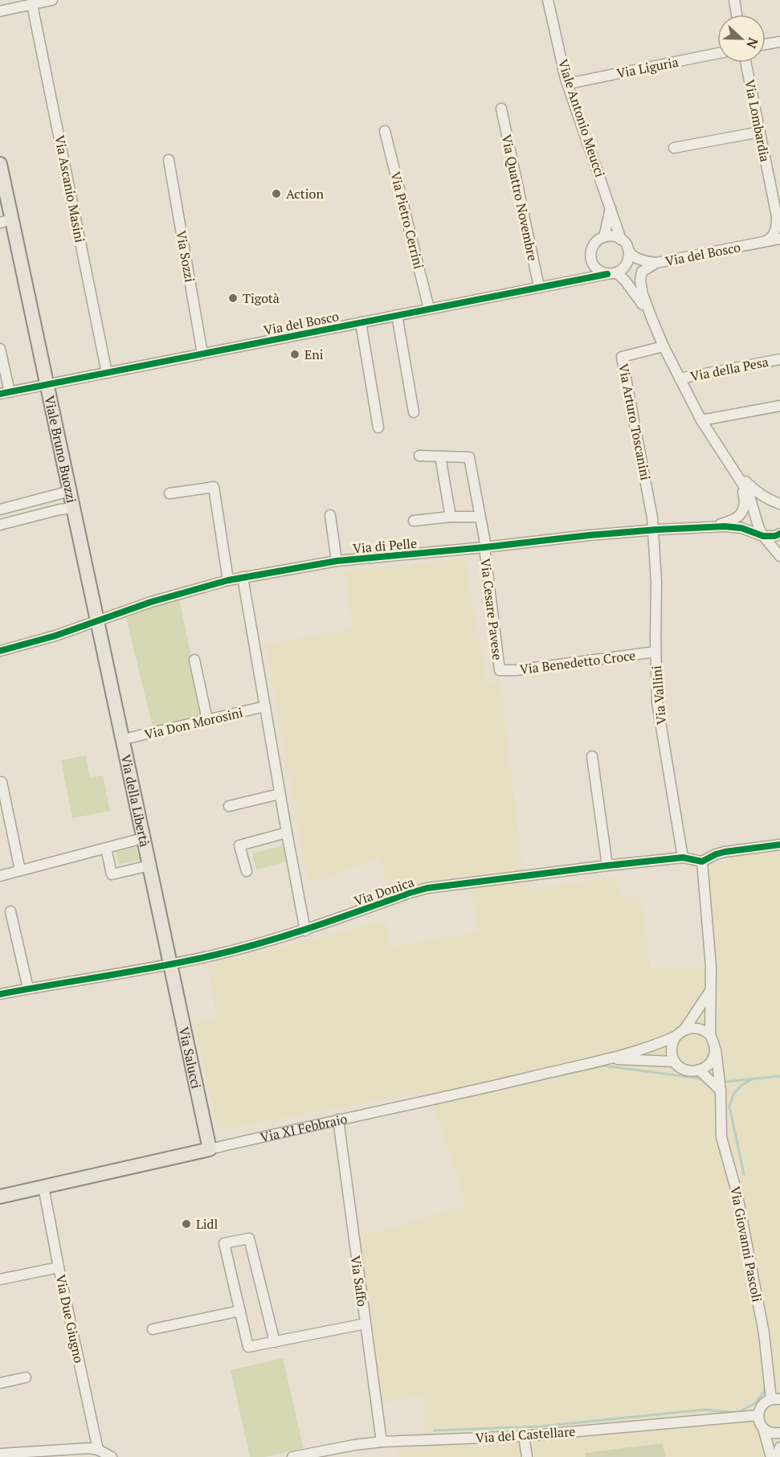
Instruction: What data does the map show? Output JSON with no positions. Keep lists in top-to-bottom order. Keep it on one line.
{"streets":{"main road":["Viale Bruno Buozzi","Via della Libertà","Via Salucci","Via XI Febbraio"],"street":["Via Liguria","Viale Antonio Meucci","Via Lombardia","Via Ascanio Masini","Via Quattro Novembre","Via Pietro Cerrini","Via del Bosco","Via Sozzi","Via della Pesa","Via Arturo Toscanini","Via di Pelle","Via Cesare Pavese","Via Benedetto Croce","Via Vallini","Via Don Morosini","Via Donica","Via Giovanni Pascoli","Via Saffo","Via Due Giugno","Via del Castellare"]},"crossings":[["Via Liguria","Viale Antonio Meucci"],["Viale Antonio Meucci","Via del Bosco"],["Viale Antonio Meucci","Via della Pesa"],["Via Lombardia","Via del Bosco"],["Via Ascanio Masini","Via del Bosco"],["Via Quattro Novembre","Via del Bosco"],["Via Pietro Cerrini","Via del Bosco"],["Via del Bosco","Via Sozzi"],["Via del Bosco","Via della Pesa"],["Via del Bosco","Viale Bruno Buozzi"],["Via della Pesa","Via Arturo Toscanini"],["Via della Pesa","Via di Pelle"],["Via Arturo Toscanini","Via di Pelle"],["Via Arturo Toscanini","Via Vallini"],["Viale Bruno Buozzi","Via di Pelle"],["Viale Bruno Buozzi","Via della Libertà"],["Via di Pelle","Via Cesare Pavese"],["Via di Pelle","Via Vallini"],["Via di Pelle","Via della Libertà"],["Via Cesare Pavese","Via Benedetto Croce"],["Via Benedetto Croce","Via Vallini"],["Via Vallini","Via Donica"],["Via Don Morosini","Via della Libertà"],["Via della Libertà","Via Donica"],["Via della Libertà","Via Salucci"],["Via Donica","Via Salucci"],["Via Donica","Via Giovanni Pascoli"],["Via Salucci","Via XI Febbraio"],["Via XI Febbraio","Via Giovanni Pascoli"],["Via XI Febbraio","Via Saffo"],["Via XI Febbraio","Via Due Giugno"],["Via Saffo","Via del Castellare"]],"places":["Action","Tigotà","Eni","Lidl"],"north":"right"}
